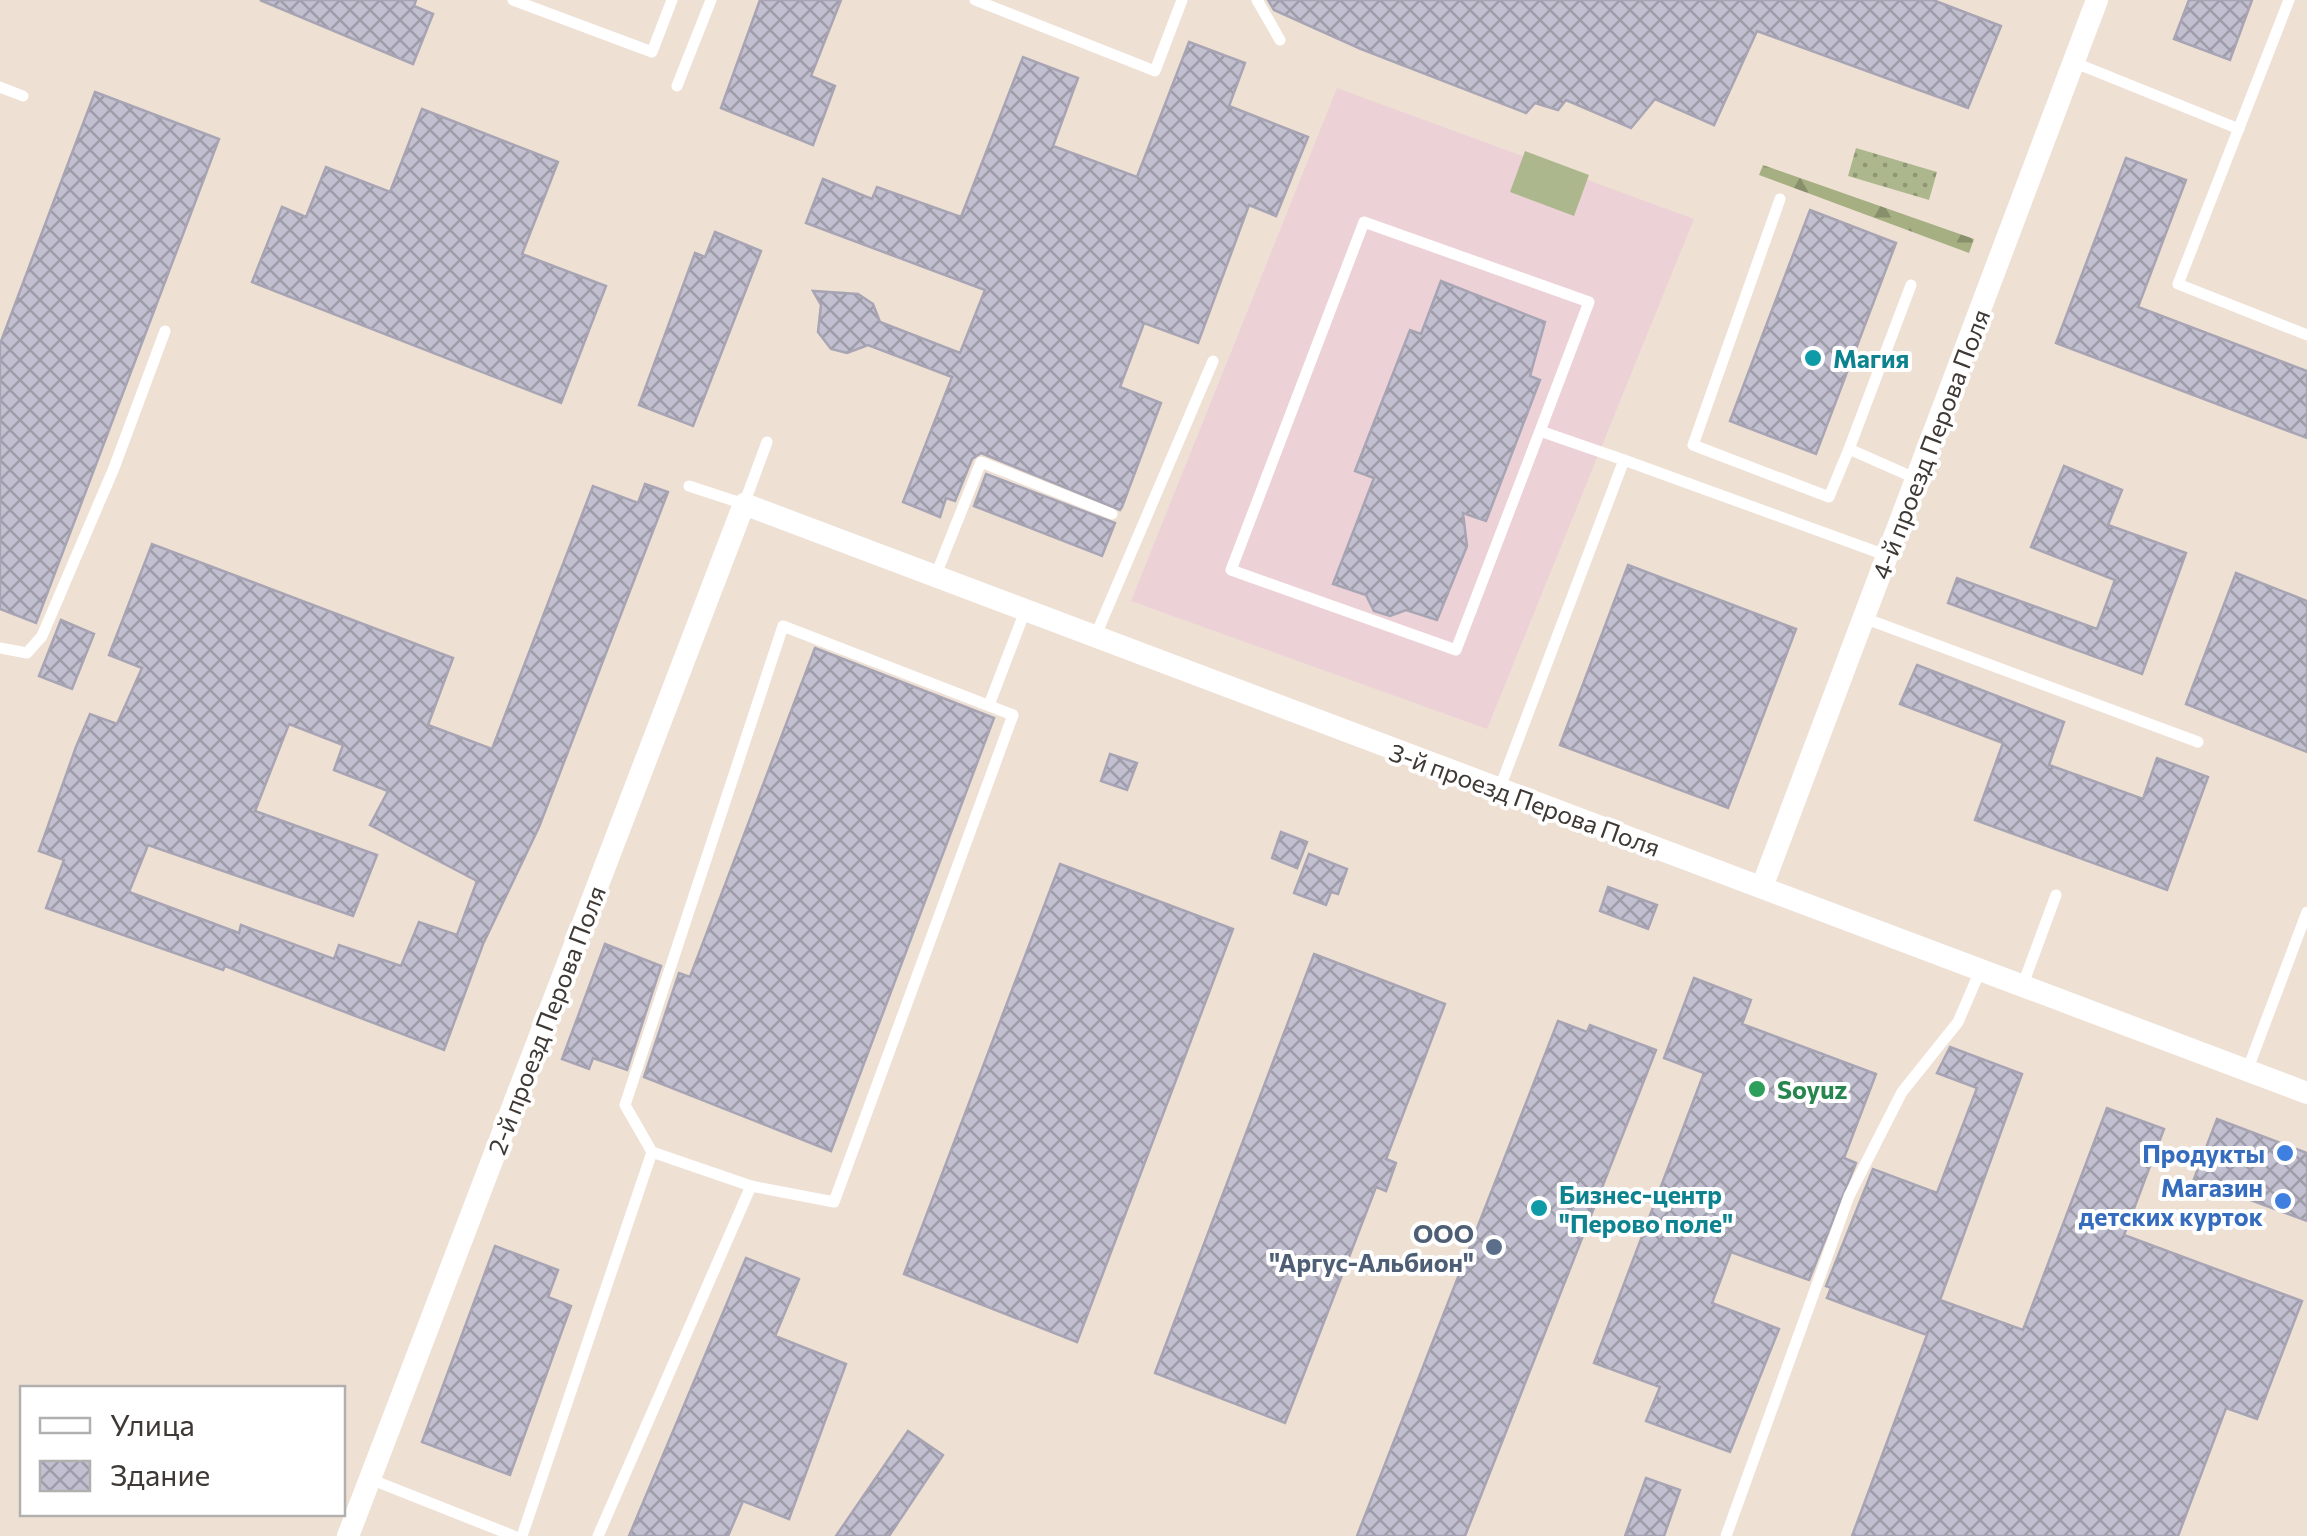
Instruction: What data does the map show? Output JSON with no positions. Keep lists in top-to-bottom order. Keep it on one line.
{"streets":{"street":["4-й проезд Перова Поля","3-й проезд Перова Поля","2-й проезд Перова Поля"]},"crossings":[["4-й проезд Перова Поля","3-й проезд Перова Поля"],["3-й проезд Перова Поля","2-й проезд Перова Поля"]],"places":["Магия","Soyuz","Продукты","Магазин детских курток","Бизнес-центр \"Перово поле\"","ООО \"Аргус-Альбион\""],"legend":["Улица","Здание"]}
